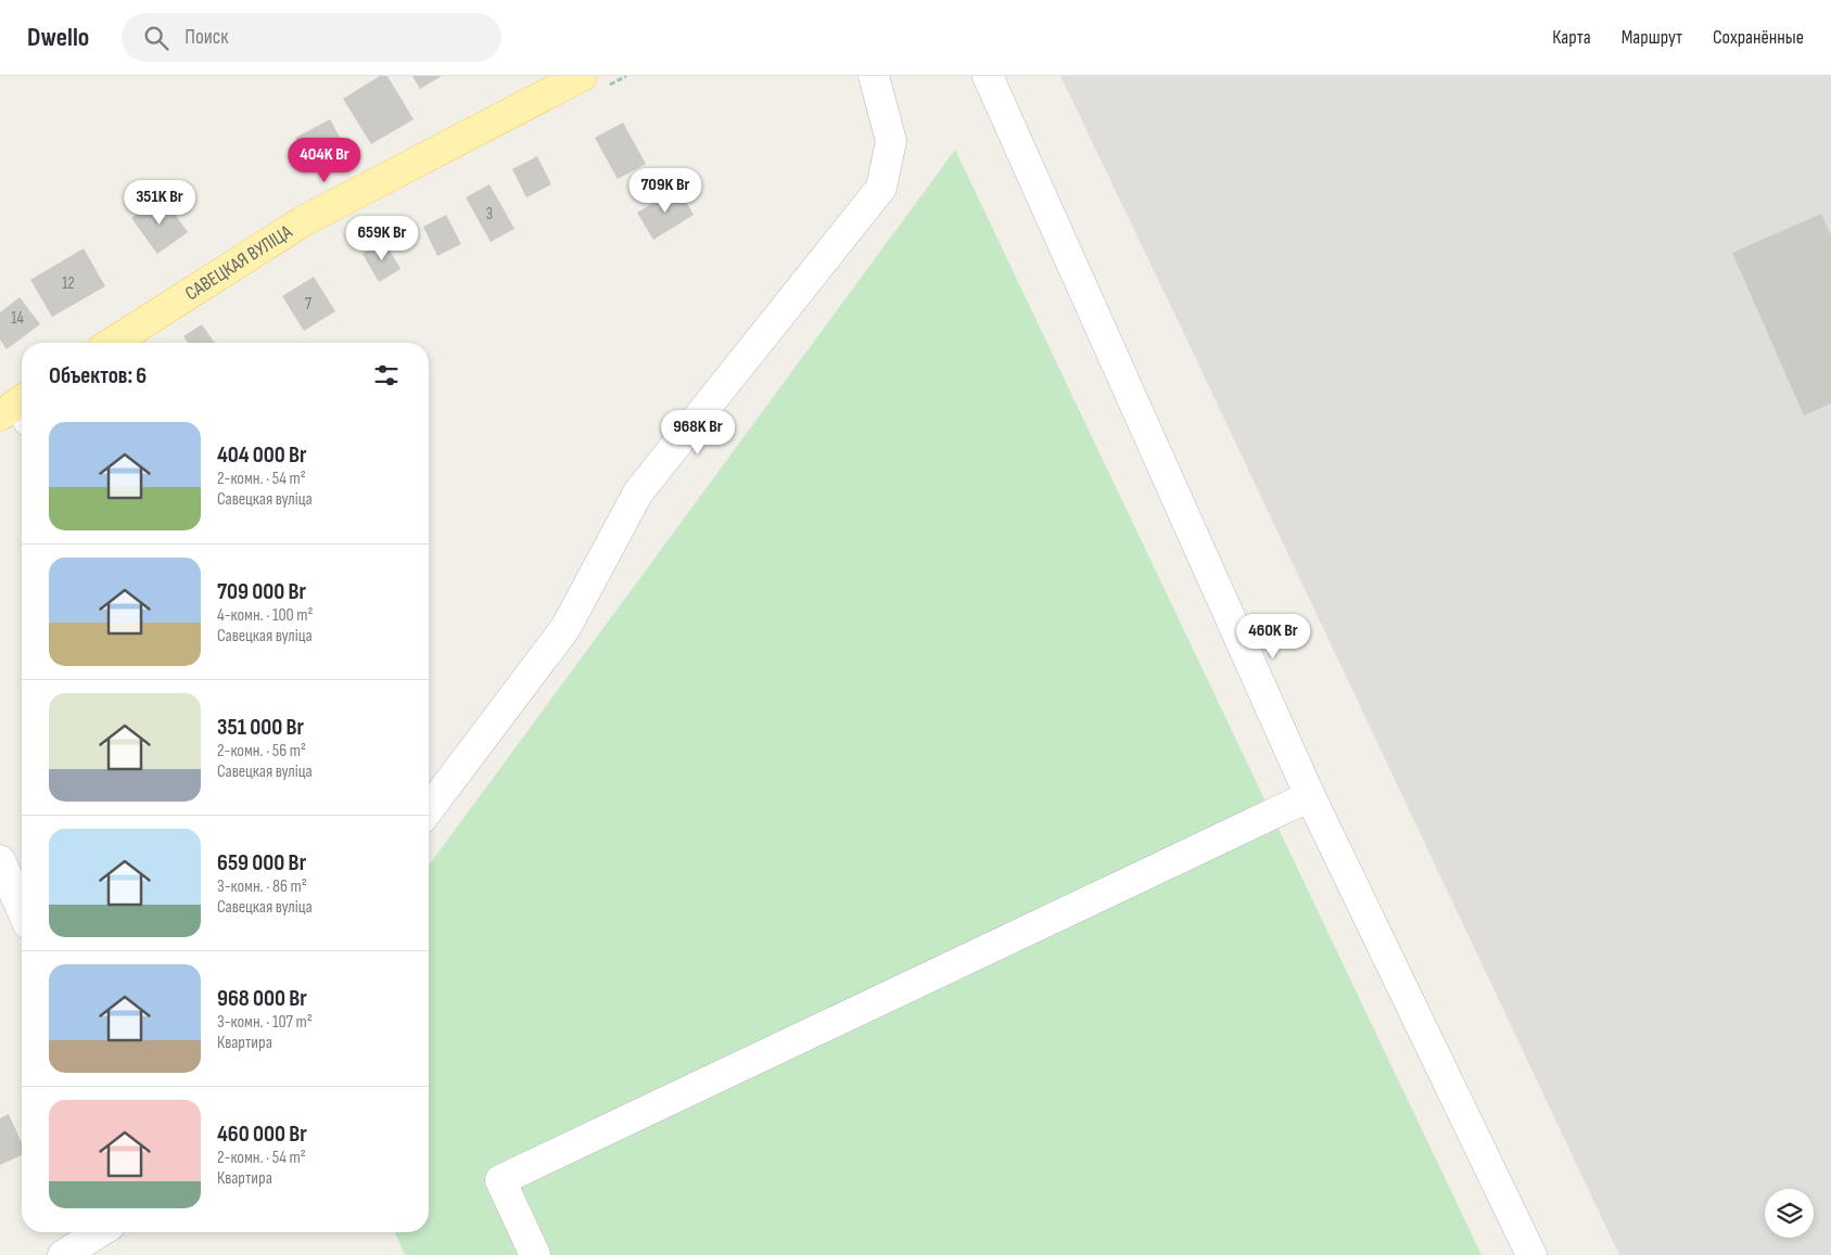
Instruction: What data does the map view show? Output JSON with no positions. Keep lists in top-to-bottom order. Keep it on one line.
{"streets":{"main road":["САВЕЦКАЯ ВУЛІЦА"]},"house_numbers":["3","12","7","14"],"page":{"header":"Dwello","search":"Поиск","nav":["Карта","Маршрут","Сохранённые"],"price":["404K Br","709K Br","351K Br","659K Br","968K Br","460K Br"],"heading":"Объектов: 6","list":[{"name":"404 000 Br","note":"2-комн. · 54 m² · Савецкая вуліца"},{"name":"709 000 Br","note":"4-комн. · 100 m² · Савецкая вуліца"},{"name":"351 000 Br","note":"2-комн. · 56 m² · Савецкая вуліца"},{"name":"659 000 Br","note":"3-комн. · 86 m² · Савецкая вуліца"},{"name":"968 000 Br","note":"3-комн. · 107 m² · Квартира"},{"name":"460 000 Br","note":"2-комн. · 54 m² · Квартира"}]}}
